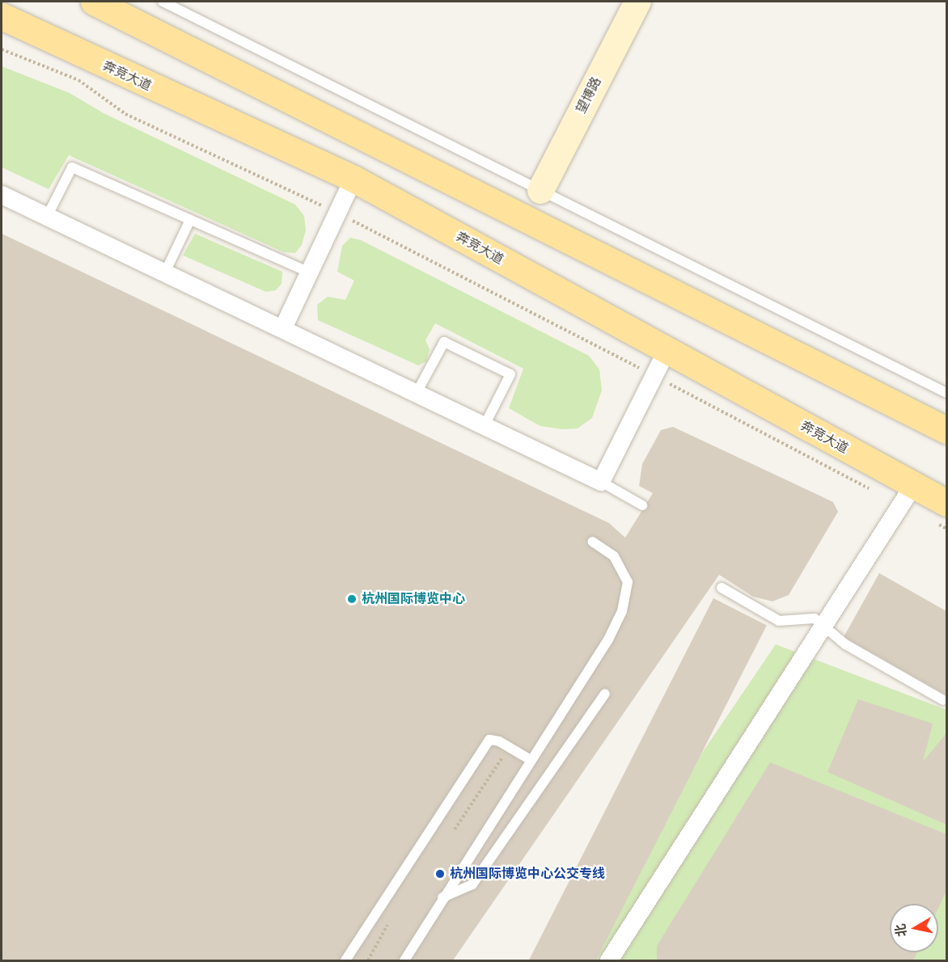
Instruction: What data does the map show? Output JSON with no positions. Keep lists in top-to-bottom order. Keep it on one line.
{"streets":{"main road":["奔竞大道"],"street":["望博路"]},"places":["杭州国际博览中心","杭州国际博览中心公交专线"],"north":"left"}
